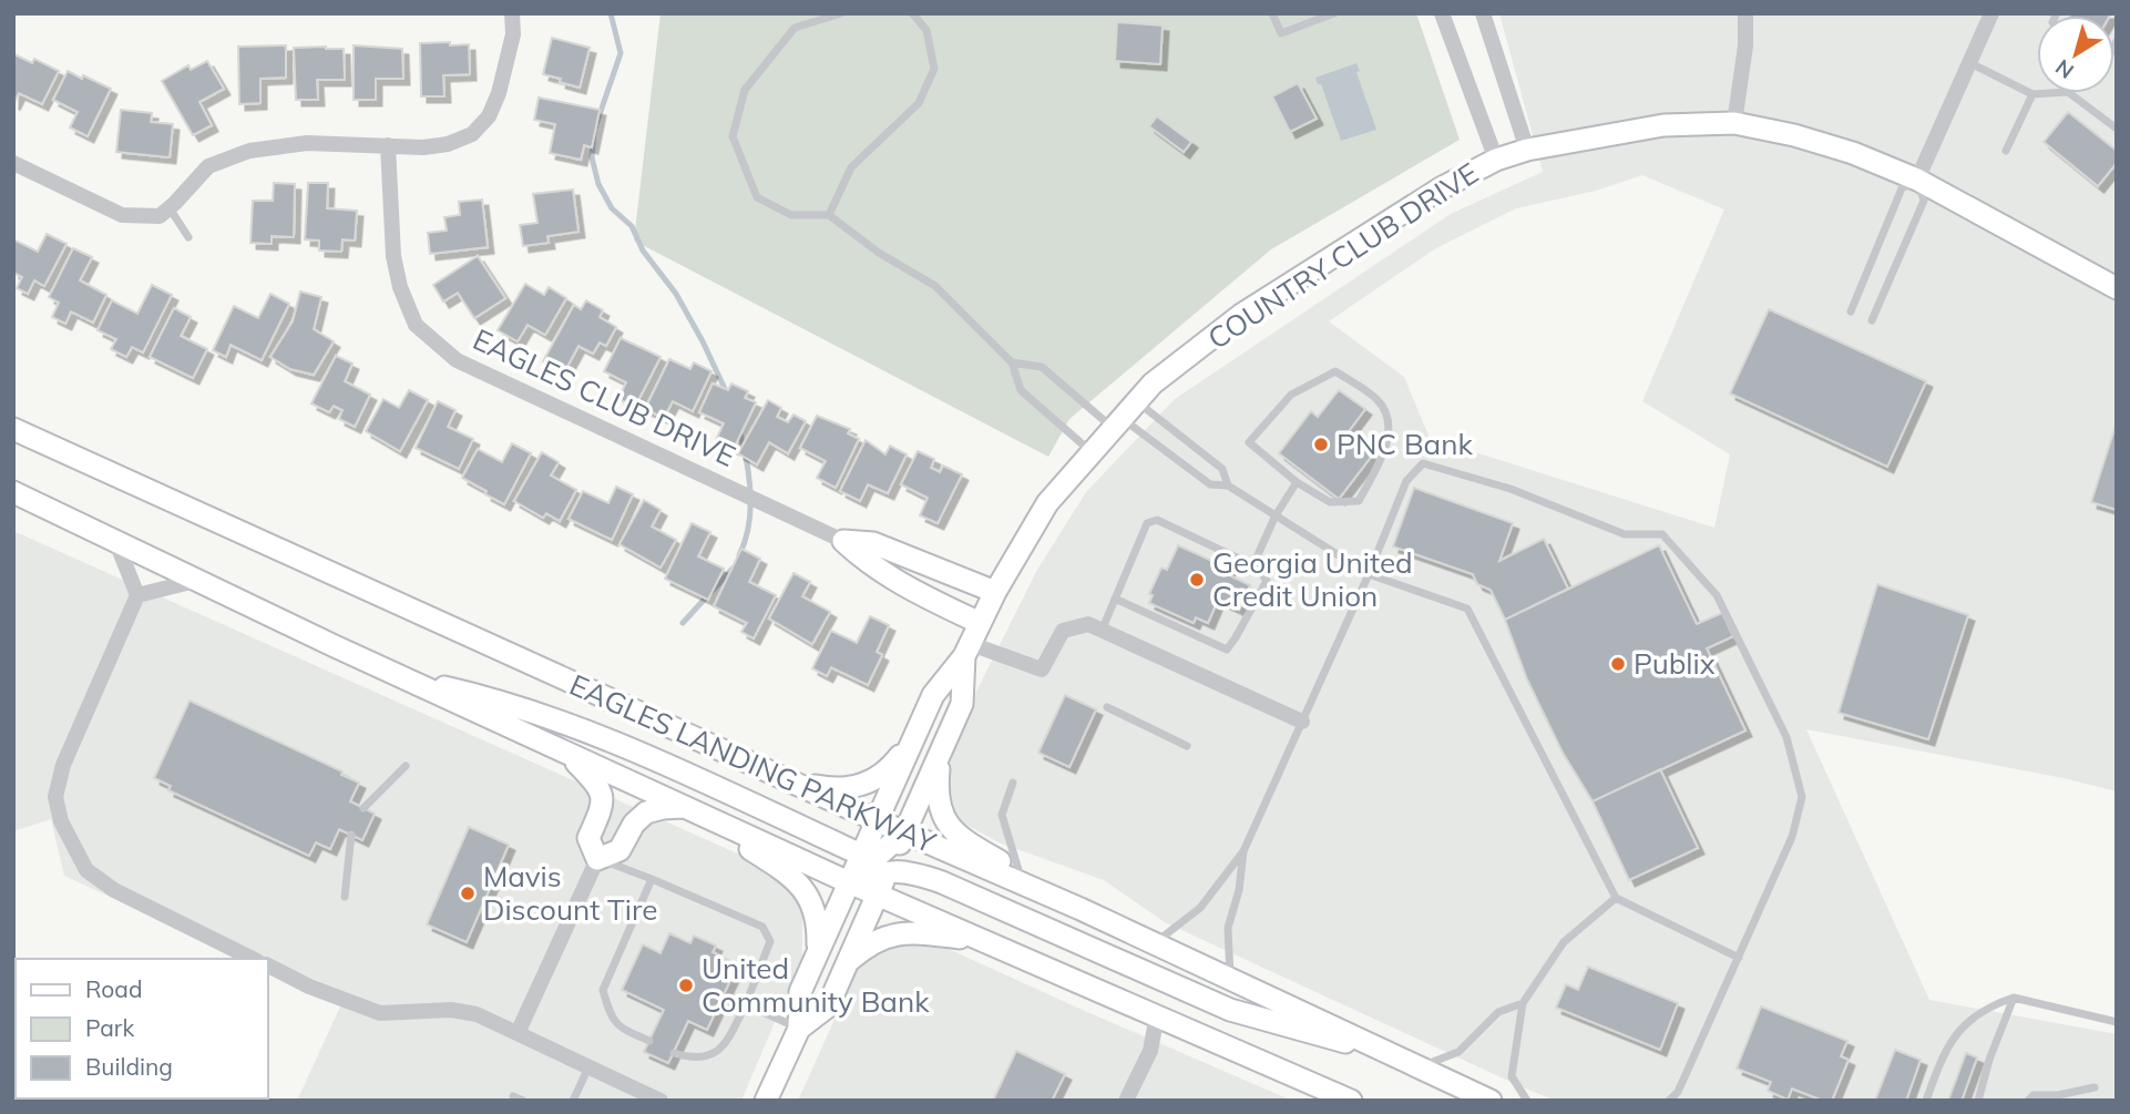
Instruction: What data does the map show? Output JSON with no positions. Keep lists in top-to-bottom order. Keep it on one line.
{"streets":{"main road":["COUNTRY CLUB DRIVE","EAGLES LANDING PARKWAY"],"street":["EAGLES CLUB DRIVE"]},"crossings":[["COUNTRY CLUB DRIVE","EAGLES LANDING PARKWAY"]],"places":["PNC Bank","Georgia United Credit Union","Publix","Mavis Discount Tire","United Community Bank"],"legend":["Road","Park","Building"],"north":"bottom left"}
